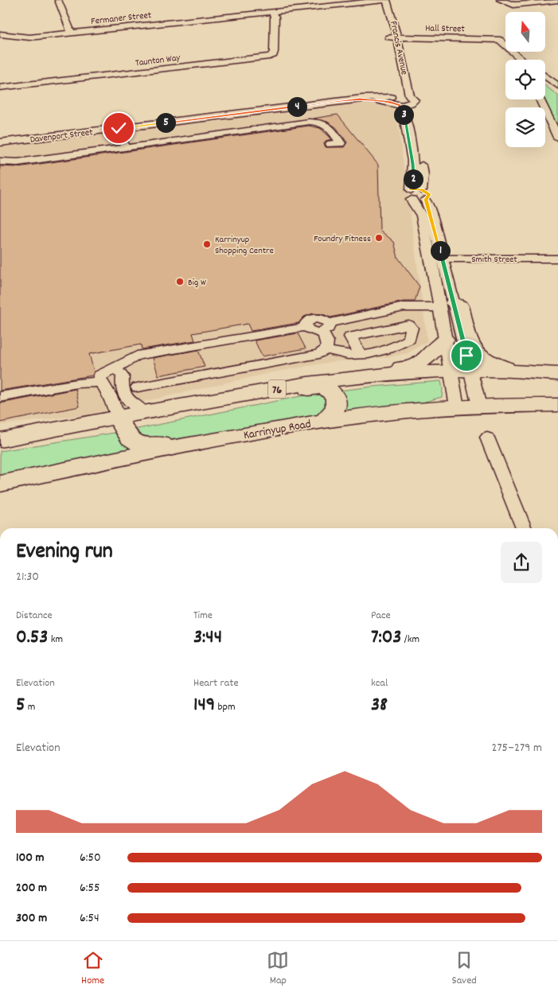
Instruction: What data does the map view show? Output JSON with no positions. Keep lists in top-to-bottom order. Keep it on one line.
{"streets":{"highway":["76","Karrinyup Road"],"street":["Fermaner Street","Hall Street","Francis Avenue","Taunton Way","Davenport Street","Smith Street"]},"crossings":[["Fermaner Street","Francis Avenue"],["Fermaner Street","Taunton Way"],["Hall Street","Francis Avenue"],["Francis Avenue","Davenport Street"],["Francis Avenue","Smith Street"],["Francis Avenue","76"],["Francis Avenue","Karrinyup Road"]],"places":["Foundry Fitness","Karrinyup Shopping Centre","Big W"],"north":"top","page":{"pins":["4","3","5","2","1"],"heading":["Evening run","21:30"],"stats":[["Distance","0.53 km"],["Time","3:44"],["Pace","7:03 /km"],["Elevation","5 m"],["Heart rate","149 bpm"],["kcal","38"]],"chart":["Elevation","275–279 m"],"list":[{"name":"100 m","note":"6:50"},{"name":"200 m","note":"6:55"},{"name":"300 m","note":"6:54"}],"tabs":["Home","Map","Saved"]}}
